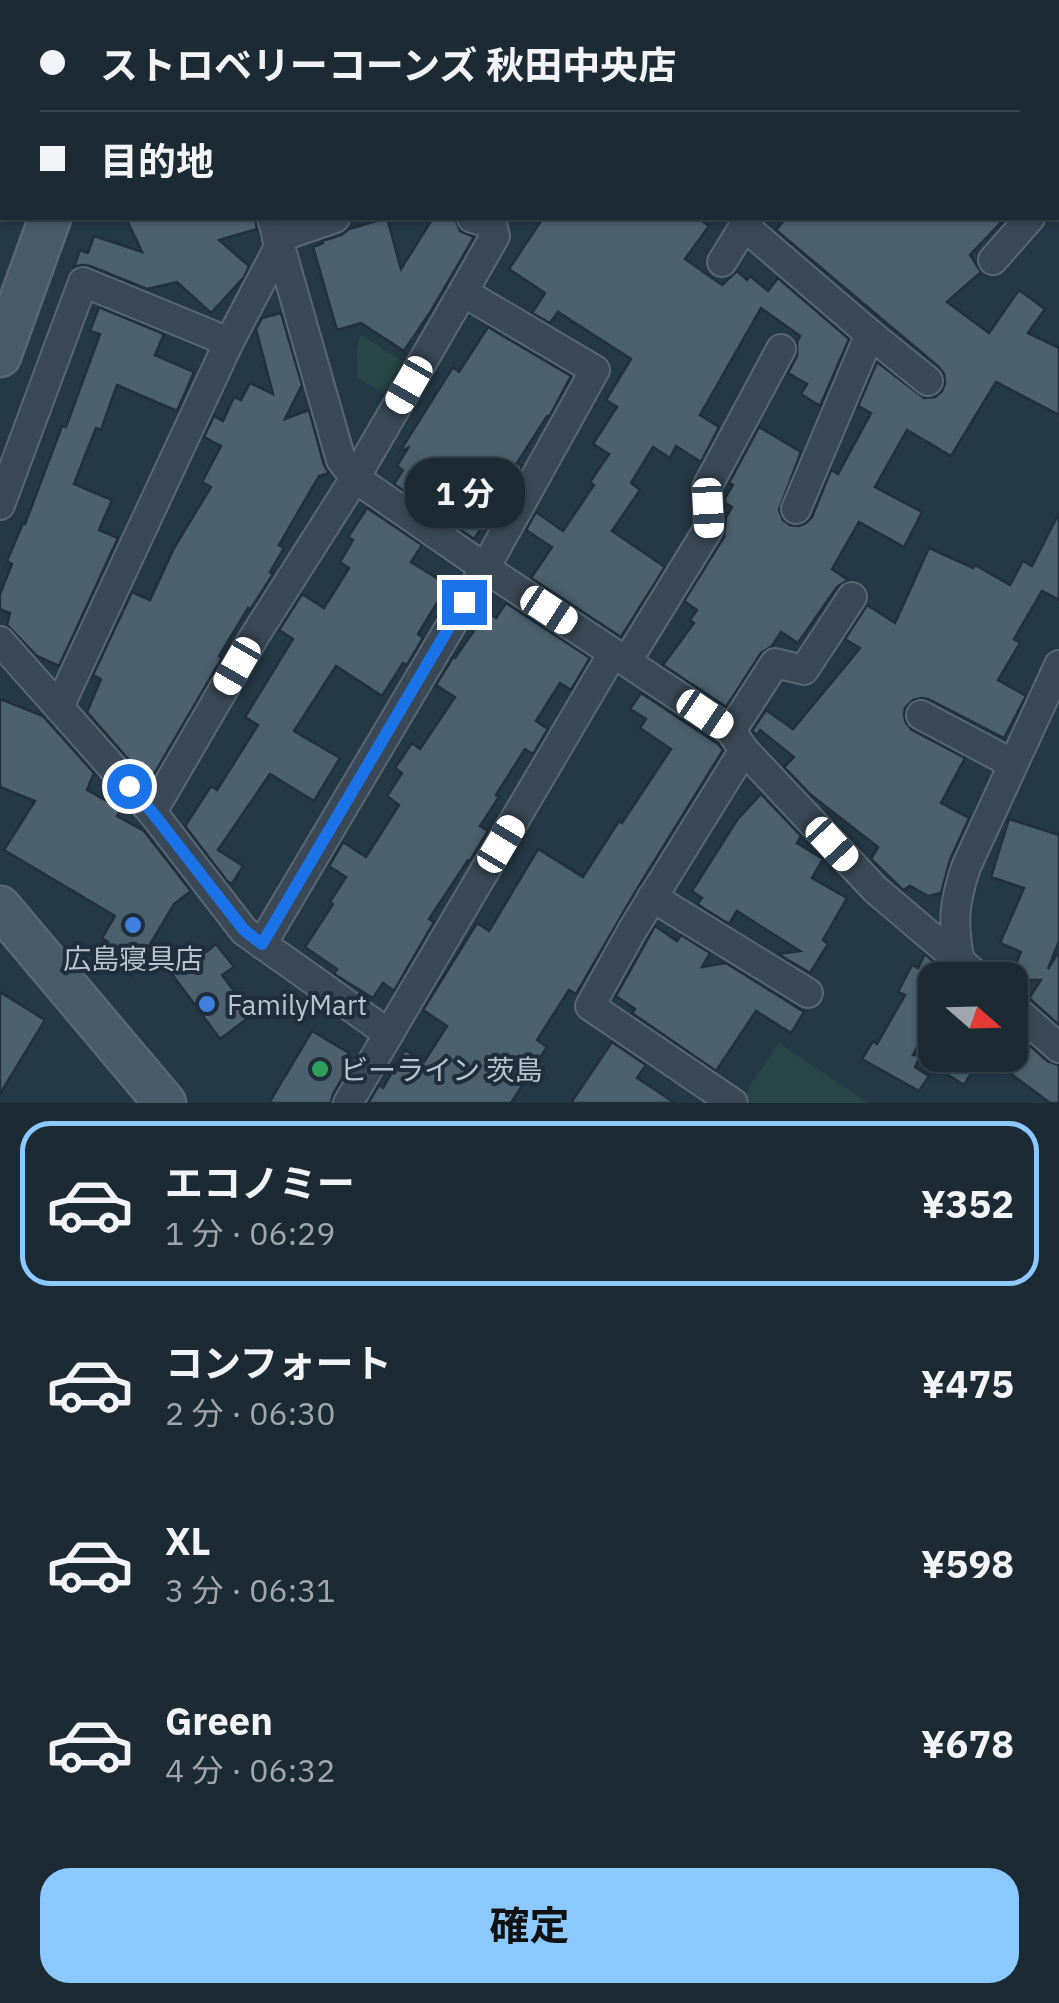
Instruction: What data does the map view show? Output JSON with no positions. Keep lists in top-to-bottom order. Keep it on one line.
{"places":["広島寝具店","FamilyMart","ビーライン 茨島"],"north":"right","page":{"banner":["ストロベリーコーンズ 秋田中央店","目的地"],"bubble":"1 分","list":[{"name":"エコノミー","note":"1 分 · 06:29","value":"¥352"},{"name":"コンフォート","note":"2 分 · 06:30","value":"¥475"},{"name":"XL","note":"3 分 · 06:31","value":"¥598"},{"name":"Green","note":"4 分 · 06:32","value":"¥678"}],"buttons":"確定"}}
